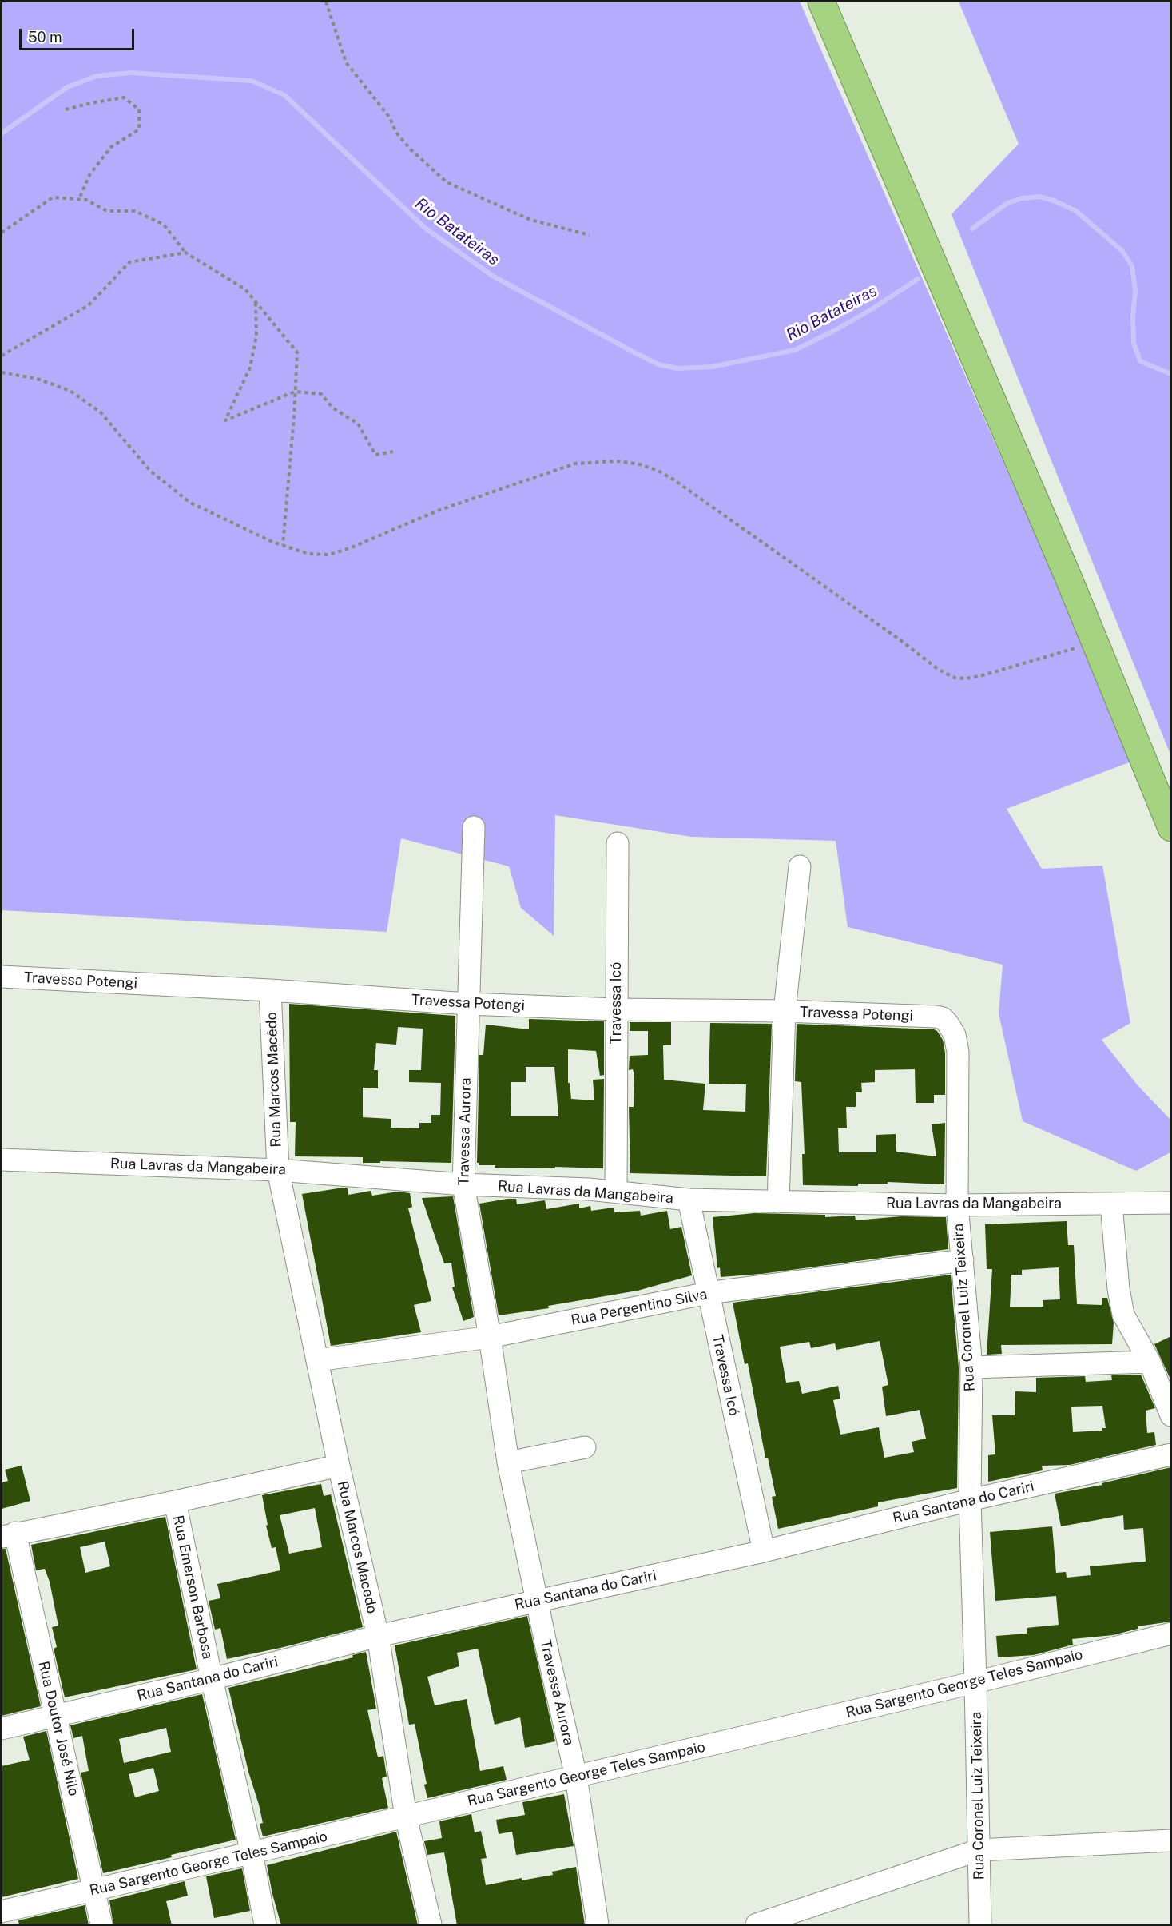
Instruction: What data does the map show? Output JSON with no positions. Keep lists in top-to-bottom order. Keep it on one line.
{"streets":{"street":["Travessa Potengi","Travessa Icó","Rua Marcos Macêdo","Travessa Aurora","Rua Lavras da Mangabeira","Rua Pergentino Silva","Rua Coronel Luiz Teixeira","Rua Santana do Cariri","Rua Marcos Macedo","Rua Emerson Barbosa","Rua Sargento George Teles Sampaio","Rua Doutor José Nilo"]},"crossings":[["Travessa Potengi","Travessa Icó"],["Travessa Potengi","Rua Marcos Macêdo"],["Travessa Potengi","Travessa Aurora"],["Travessa Potengi","Rua Coronel Luiz Teixeira"],["Travessa Icó","Rua Lavras da Mangabeira"],["Travessa Icó","Rua Pergentino Silva"],["Travessa Icó","Rua Santana do Cariri"],["Rua Marcos Macêdo","Rua Lavras da Mangabeira"],["Rua Marcos Macêdo","Rua Marcos Macedo"],["Travessa Aurora","Rua Lavras da Mangabeira"],["Travessa Aurora","Rua Pergentino Silva"],["Travessa Aurora","Rua Santana do Cariri"],["Travessa Aurora","Rua Sargento George Teles Sampaio"],["Rua Lavras da Mangabeira","Rua Coronel Luiz Teixeira"],["Rua Lavras da Mangabeira","Rua Marcos Macedo"],["Rua Pergentino Silva","Rua Coronel Luiz Teixeira"],["Rua Pergentino Silva","Rua Marcos Macedo"],["Rua Coronel Luiz Teixeira","Rua Santana do Cariri"],["Rua Coronel Luiz Teixeira","Rua Sargento George Teles Sampaio"],["Rua Santana do Cariri","Rua Marcos Macedo"],["Rua Santana do Cariri","Rua Emerson Barbosa"],["Rua Santana do Cariri","Rua Doutor José Nilo"],["Rua Marcos Macedo","Rua Sargento George Teles Sampaio"],["Rua Emerson Barbosa","Rua Sargento George Teles Sampaio"],["Rua Sargento George Teles Sampaio","Rua Doutor José Nilo"]],"water":["Rio Batateiras"],"scale_bar":"50 m"}
